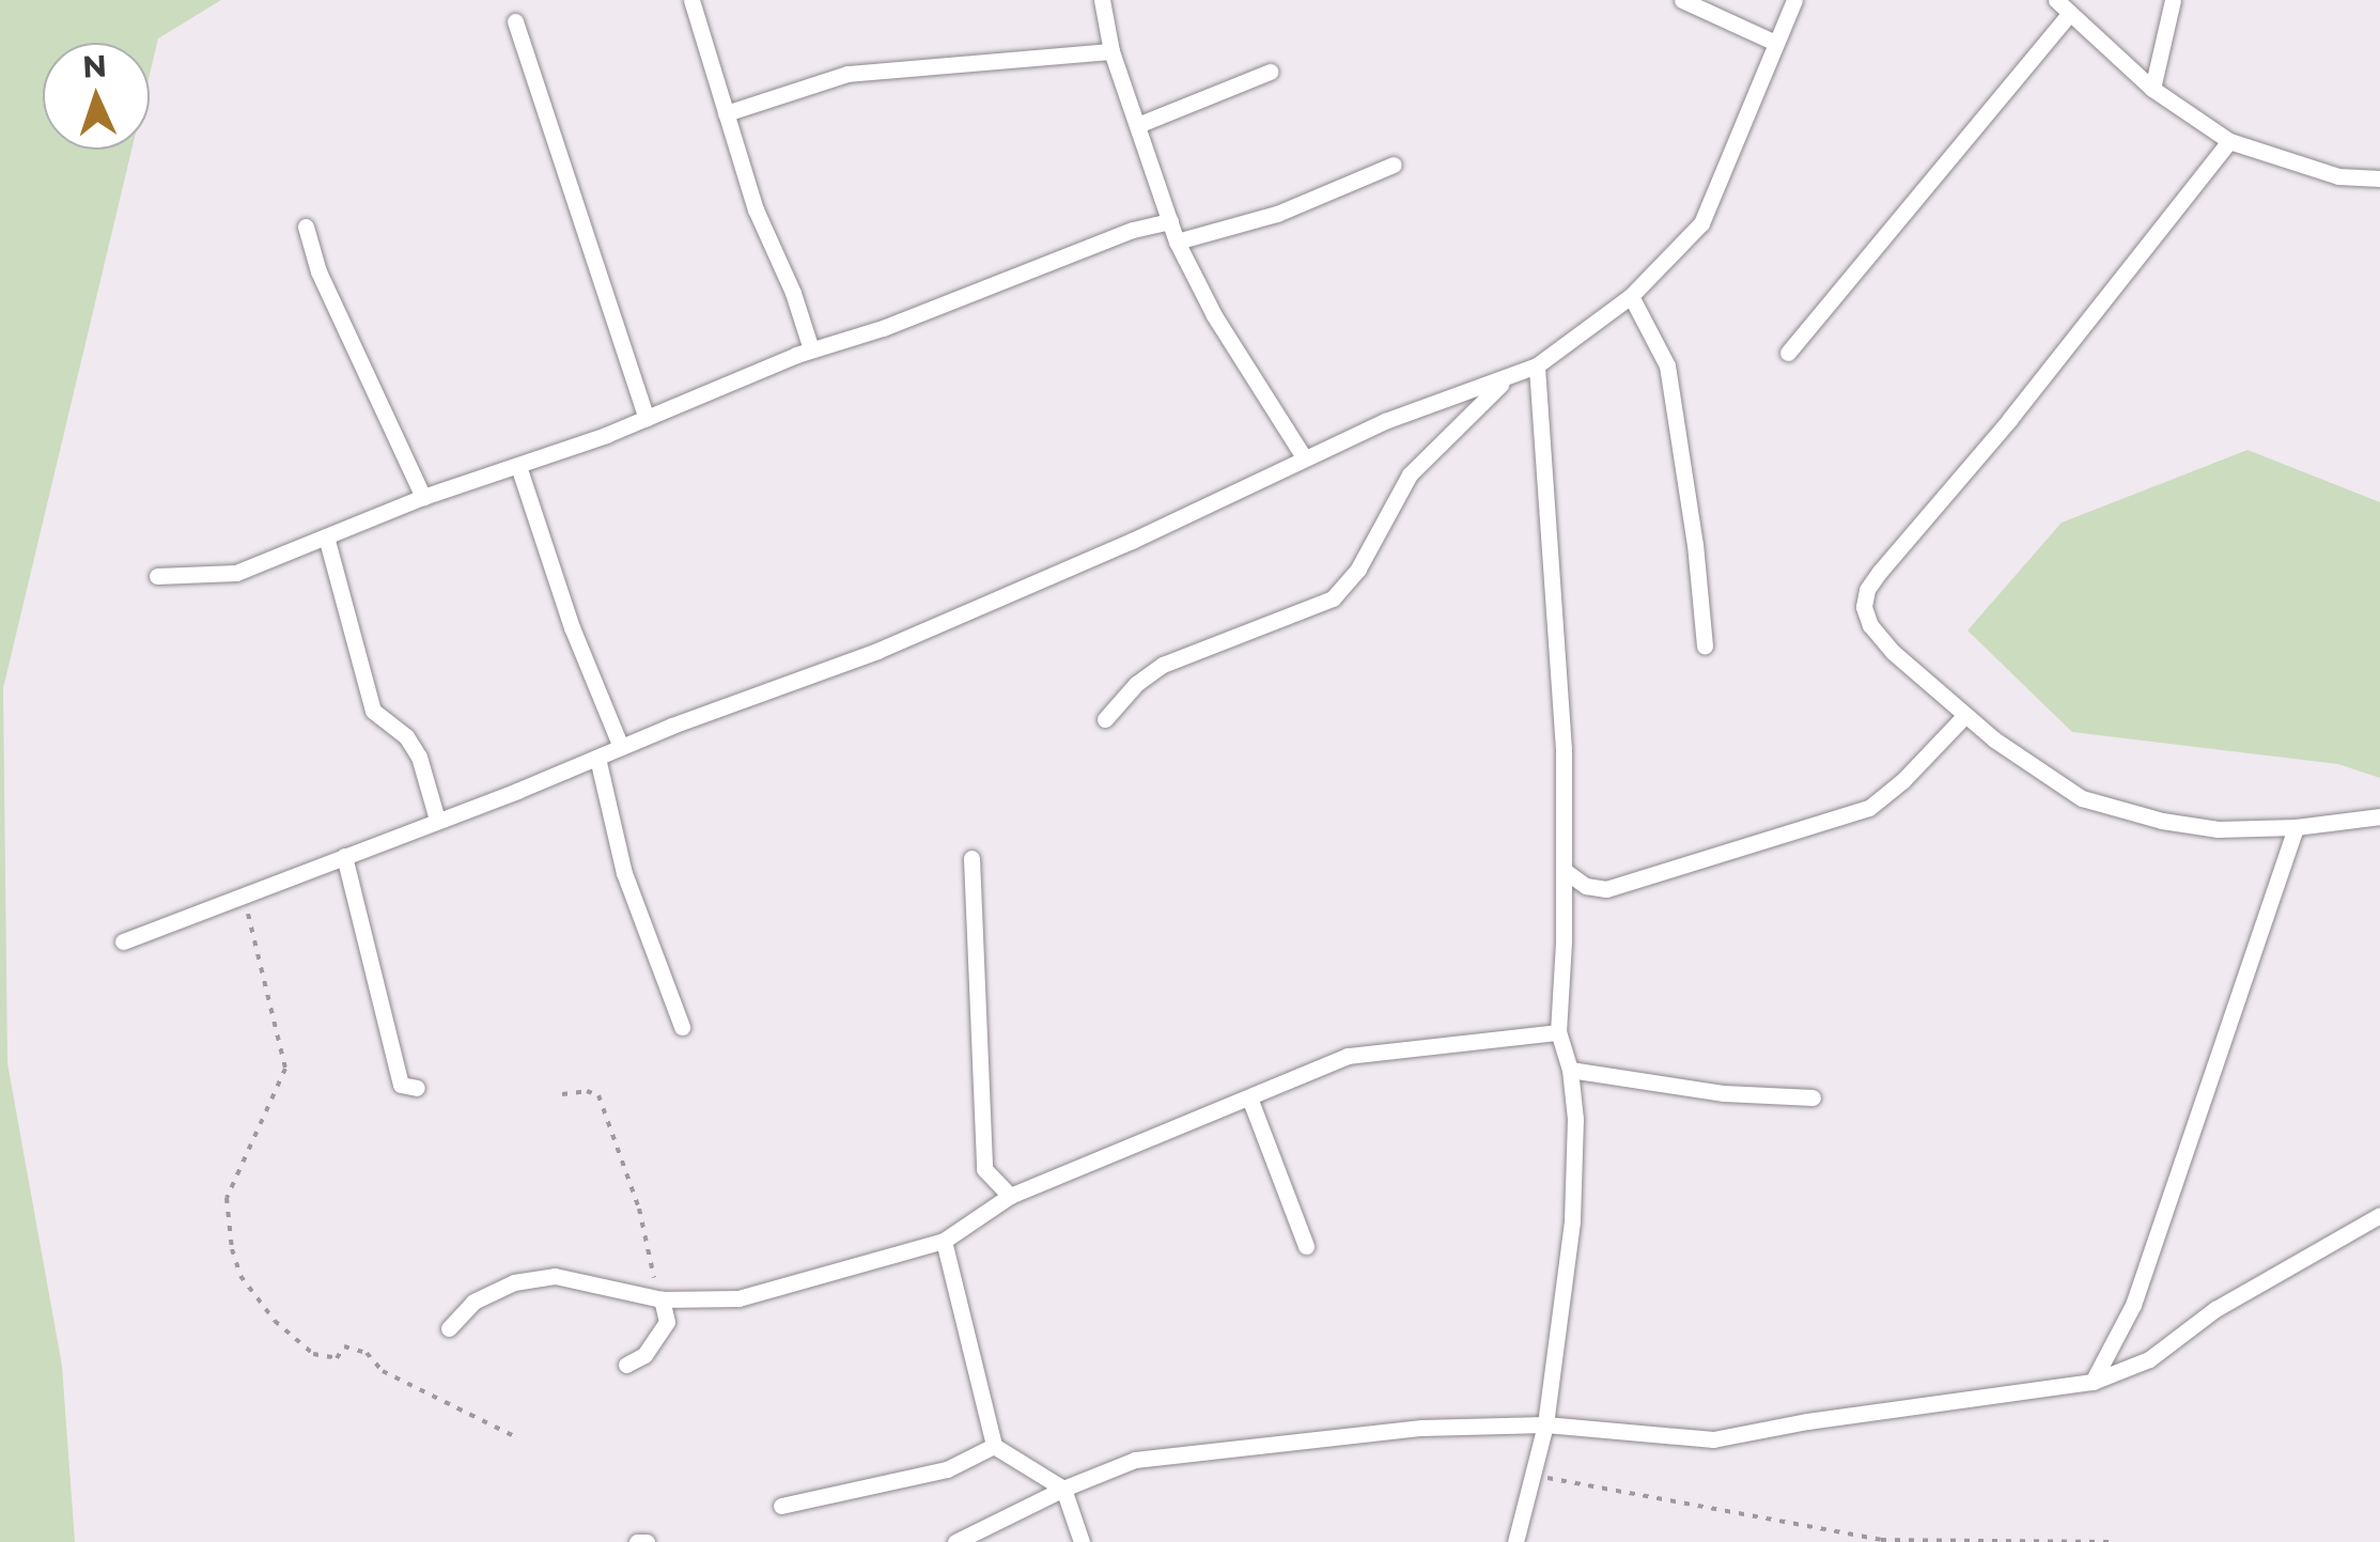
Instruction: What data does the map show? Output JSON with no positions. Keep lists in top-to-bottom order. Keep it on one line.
{"north":"top"}
